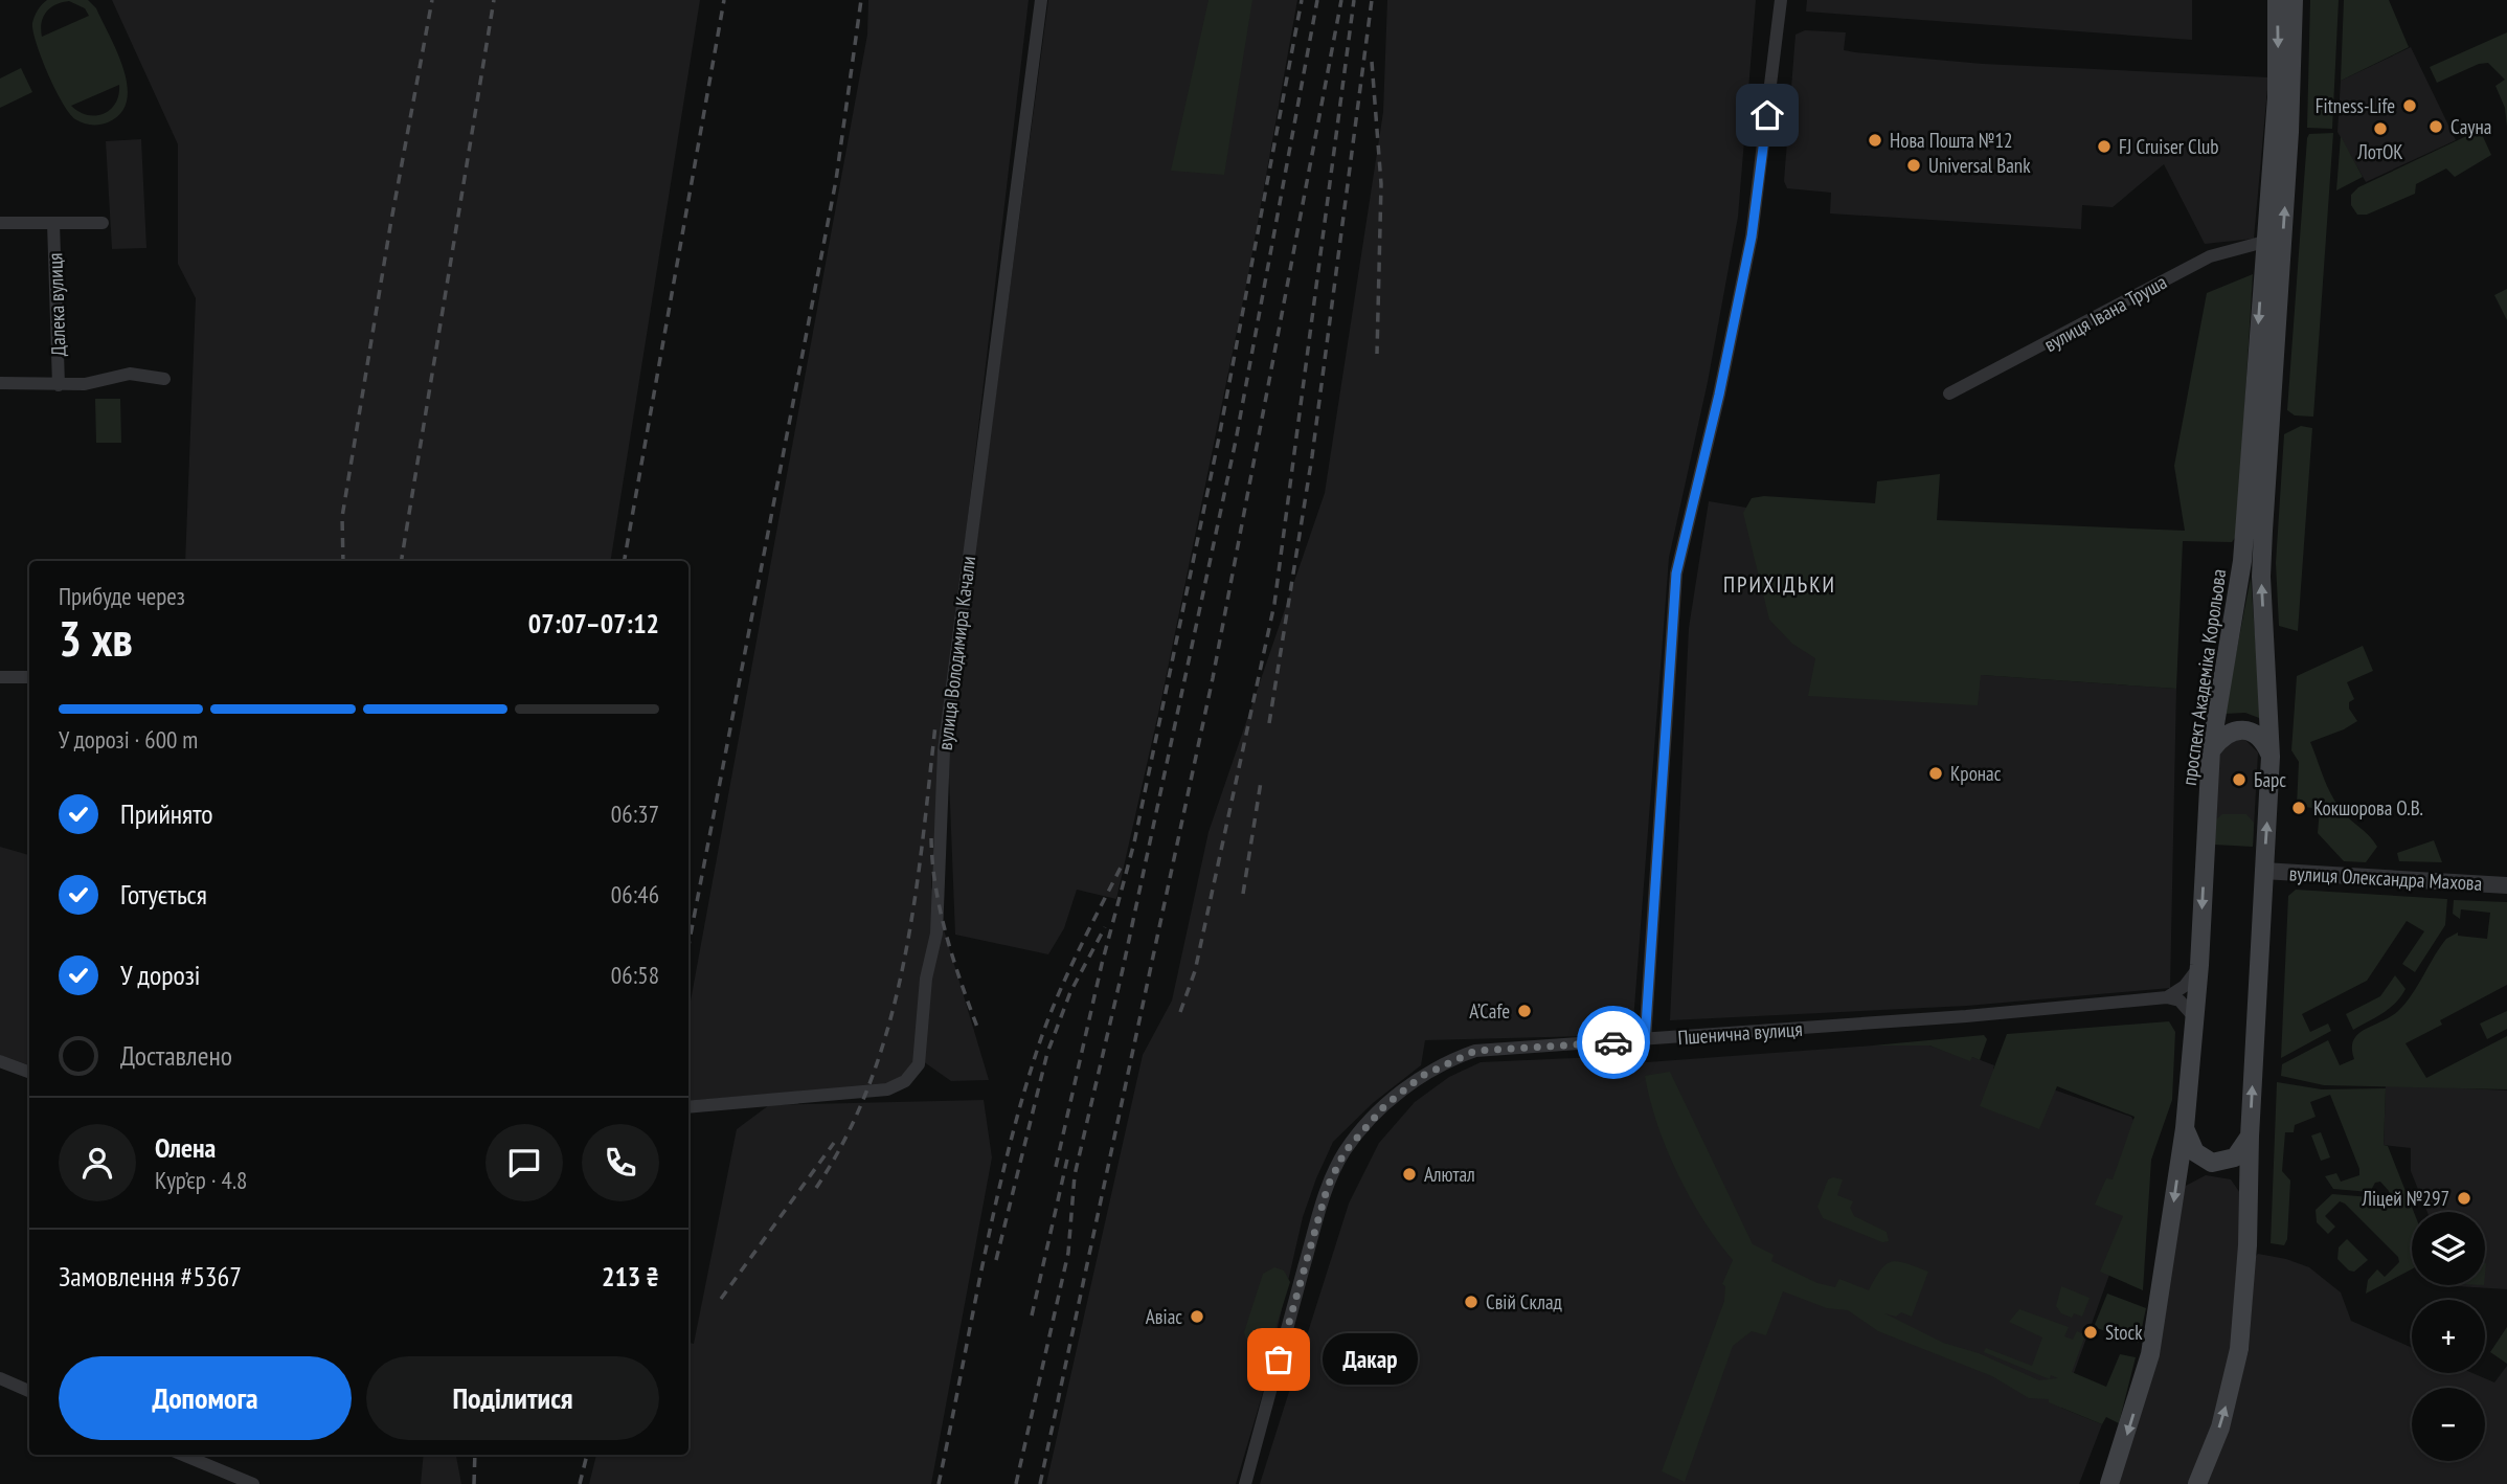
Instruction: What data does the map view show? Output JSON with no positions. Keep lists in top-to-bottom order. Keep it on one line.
{"streets":{"main road":["проспект Академіка Корольова"],"street":["Далека вулиця","вулиця Івана Труша","вулиця Володимира Качали","вулиця Олександра Махова","Пшенична вулиця"]},"crossings":[["вулиця Івана Труша","проспект Академіка Корольова"]],"districts":["ПРИХІДЬКИ"],"places":["Fitness-Life","Сауна","ЛотОК","Нова Пошта №12","FJ Cruiser Club","Universal Bank","Кронас","Барс","Кокшорова О.В.","A’Cafe","Алютал","Ліцей №297","Свій Склад","Авіас","Stock","Дакар"],"page":{"heading":["3 хв","Прибуде через","07:07–07:12"],"panel":["Олена","Кур’єр · 4.8","Замовлення #5367","213 ₴"],"bar":"У дорозі · 600 m","list":[["Прийнято","06:37"],["Готується","06:46"],["У дорозі","06:58"],"Доставлено"],"map_buttons":["+","−"],"bubble":"Дакар","buttons":["Допомога","Поділитися"]}}
